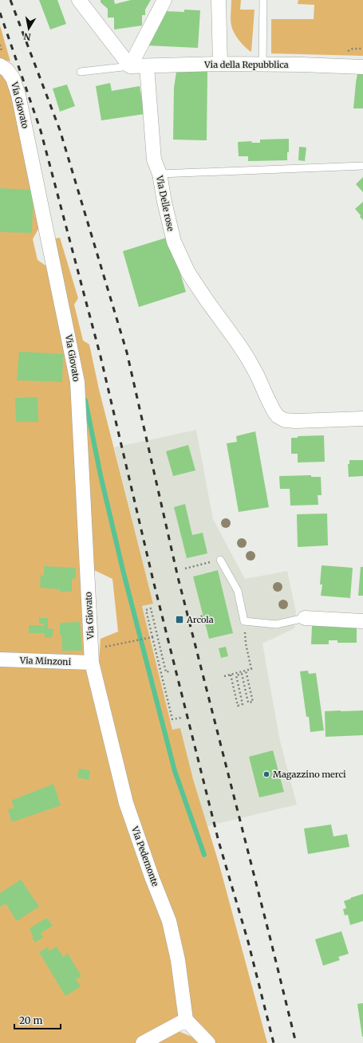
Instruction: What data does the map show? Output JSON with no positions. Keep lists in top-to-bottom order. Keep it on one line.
{"streets":{"street":["Via della Repubblica","Via Giovato","Via Delle rose","Via Minzoni","Via Pedemonte"]},"crossings":[["Via della Repubblica","Via Delle rose"],["Via Giovato","Via Minzoni"],["Via Giovato","Via Pedemonte"],["Via Minzoni","Via Pedemonte"]],"places":{"transit":["Arcola"],"other":["Magazzino merci"]},"scale_bar":"20 m","north":"bottom"}
